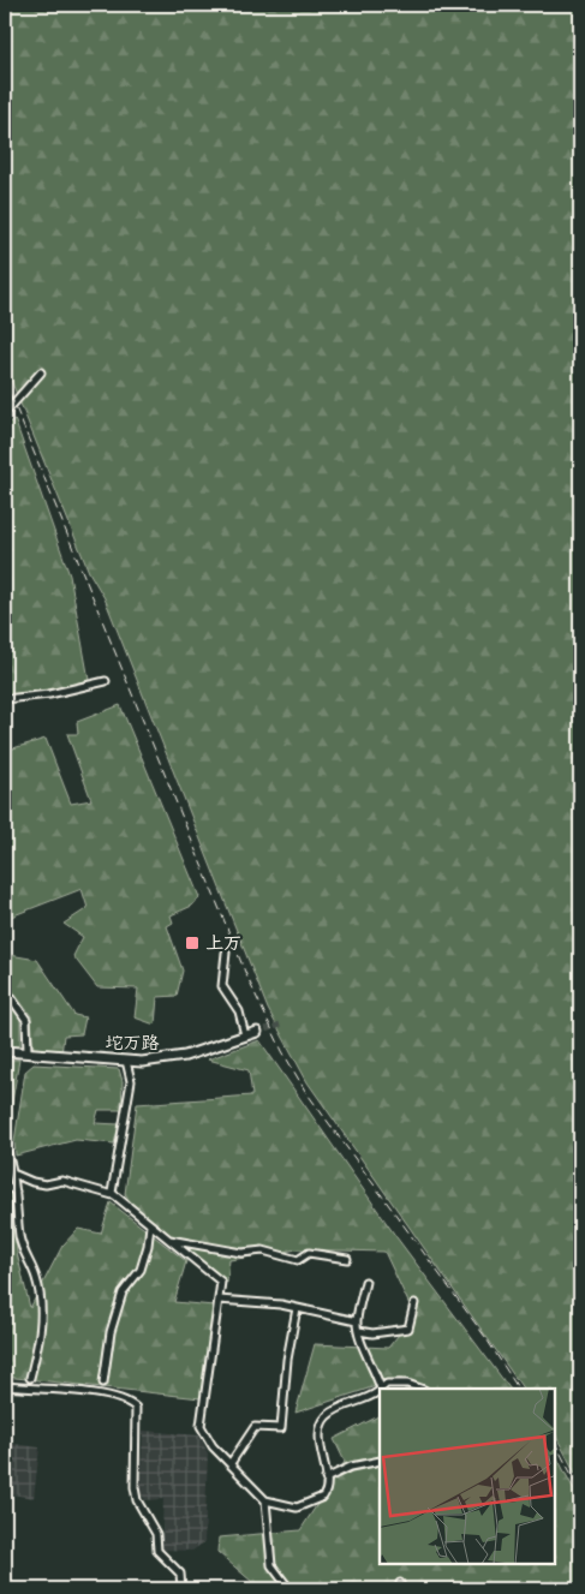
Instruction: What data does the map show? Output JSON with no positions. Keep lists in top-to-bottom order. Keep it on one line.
{"streets":{"main road":["坨万路"]},"places":{"transit":["上万"]}}
